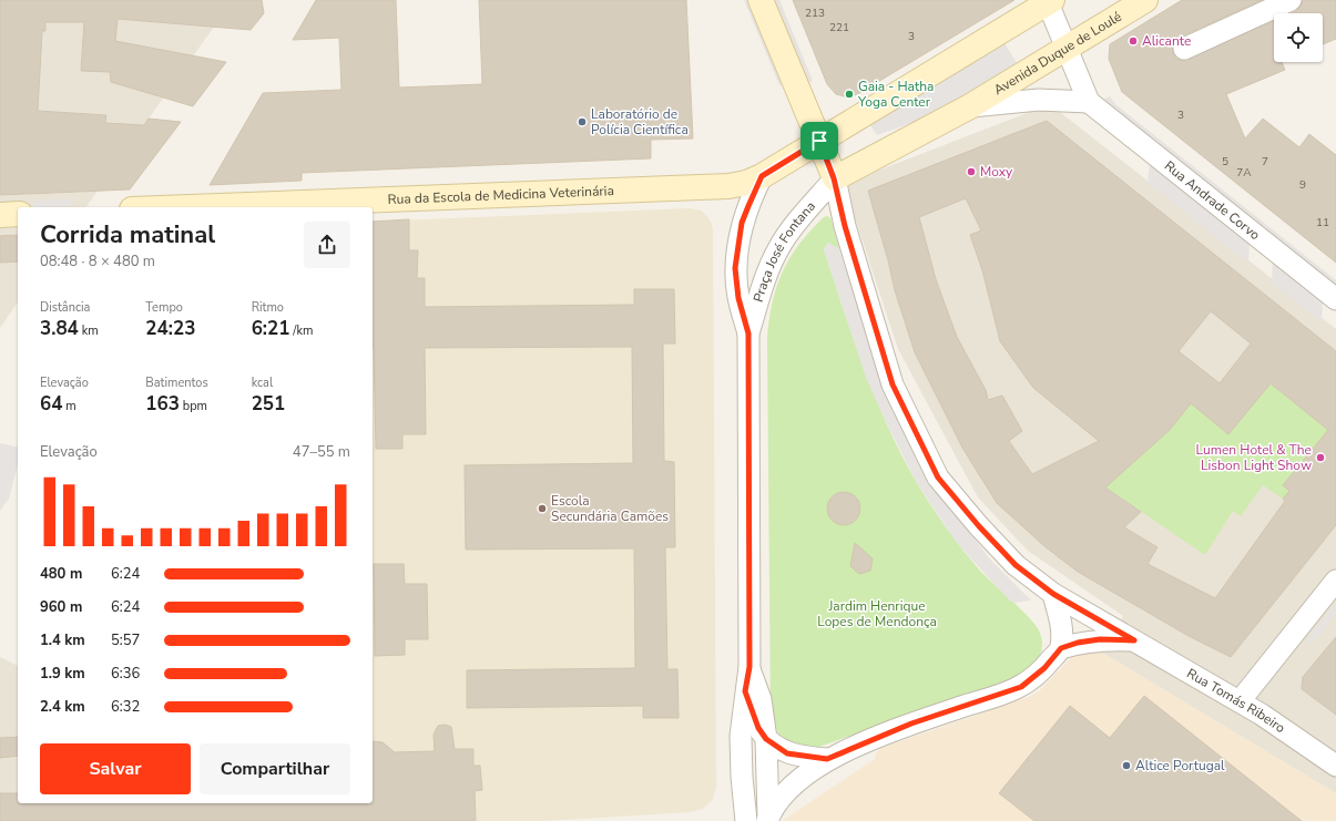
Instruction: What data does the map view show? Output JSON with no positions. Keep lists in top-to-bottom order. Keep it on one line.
{"streets":{"street":["Avenida Duque de Loulé","Rua da Escola de Medicina Veterinária","Rua Andrade Corvo","Praça José Fontana","Rua Tomás Ribeiro"]},"crossings":[["Avenida Duque de Loulé","Rua Andrade Corvo"],["Avenida Duque de Loulé","Praça José Fontana"],["Rua da Escola de Medicina Veterinária","Praça José Fontana"],["Praça José Fontana","Rua Tomás Ribeiro"]],"parks":["Jardim Henrique Lopes de Mendonça"],"places":["Alicante","Gaia - Hatha Yoga Center","Laboratório de Polícia Científica","Moxy","Lumen Hotel & The Lisbon Light Show","Escola Secundária Camões","Altice Portugal"],"house_numbers":["213","221","3","3","5","7","7A","9","11"],"page":{"heading":["Corrida matinal","08:48 · 8 × 480 m"],"stats":[["Distância","3.84 km"],["Tempo","24:23"],["Ritmo","6:21 /km"],["Elevação","64 m"],["Batimentos","163 bpm"],["kcal","251"]],"chart":["Elevação","47–55 m"],"list":[{"name":"480 m","note":"6:24"},{"name":"960 m","note":"6:24"},{"name":"1.4 km","note":"5:57"},{"name":"1.9 km","note":"6:36"},{"name":"2.4 km","note":"6:32"}],"buttons":["Salvar","Compartilhar"]}}
